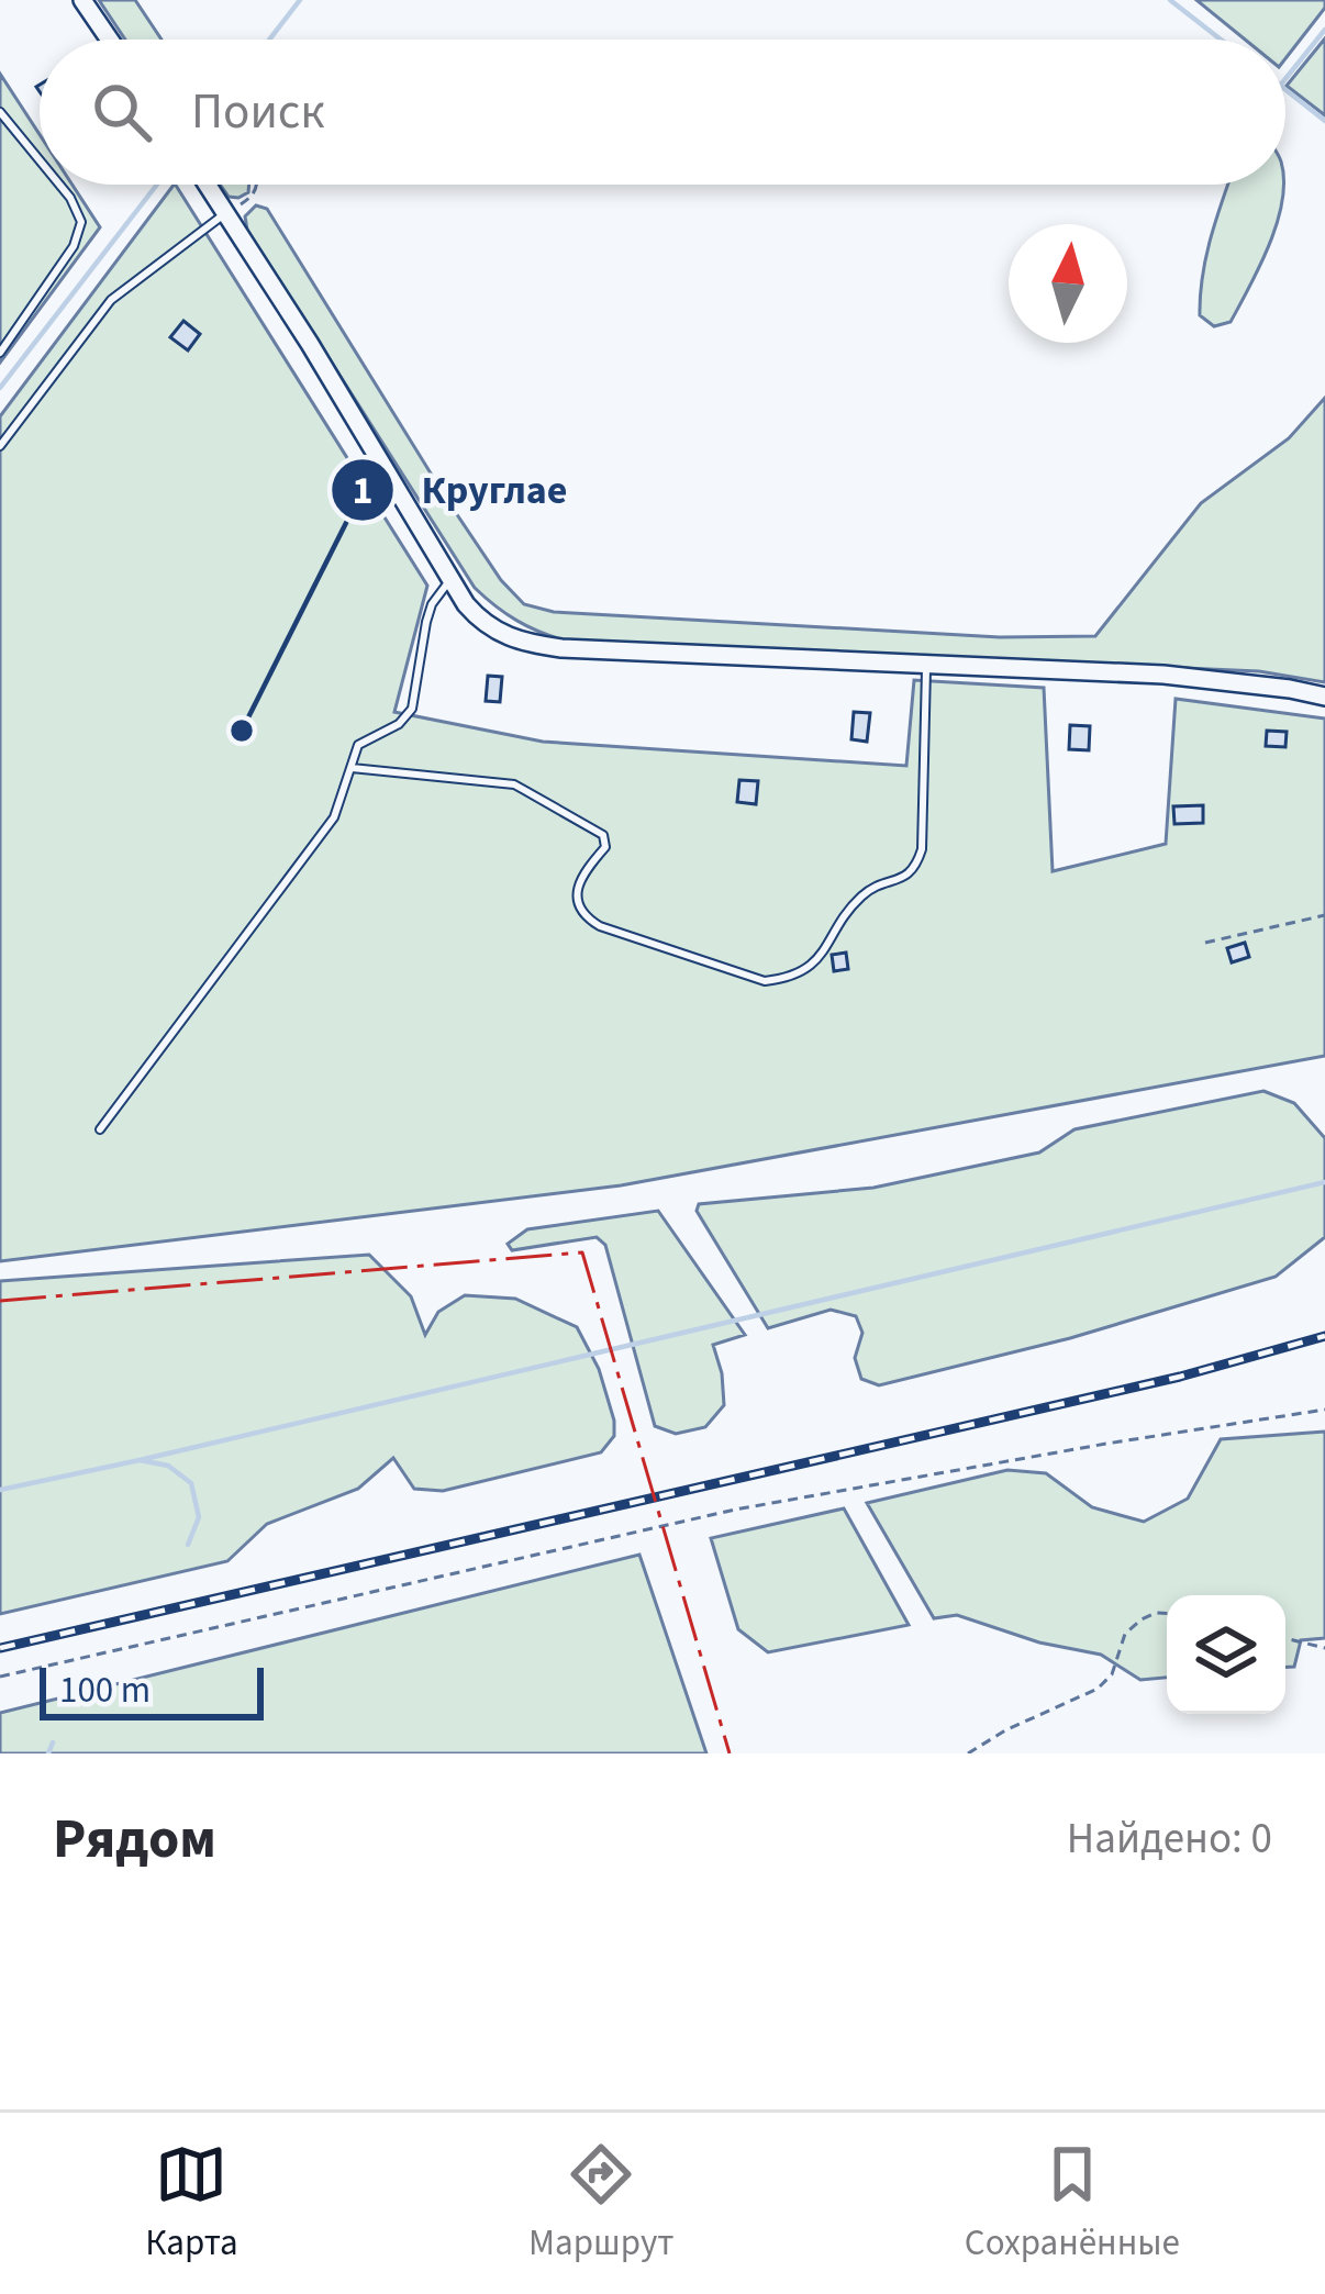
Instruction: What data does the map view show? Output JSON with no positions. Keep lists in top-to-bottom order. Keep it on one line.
{"places":["Круглае"],"scale_bar":"100 m","north":"top","page":{"search":"Поиск","scale":"100 m","heading":["Рядом","Найдено: 0"],"nav":["Карта","Маршрут","Сохранённые"]}}
